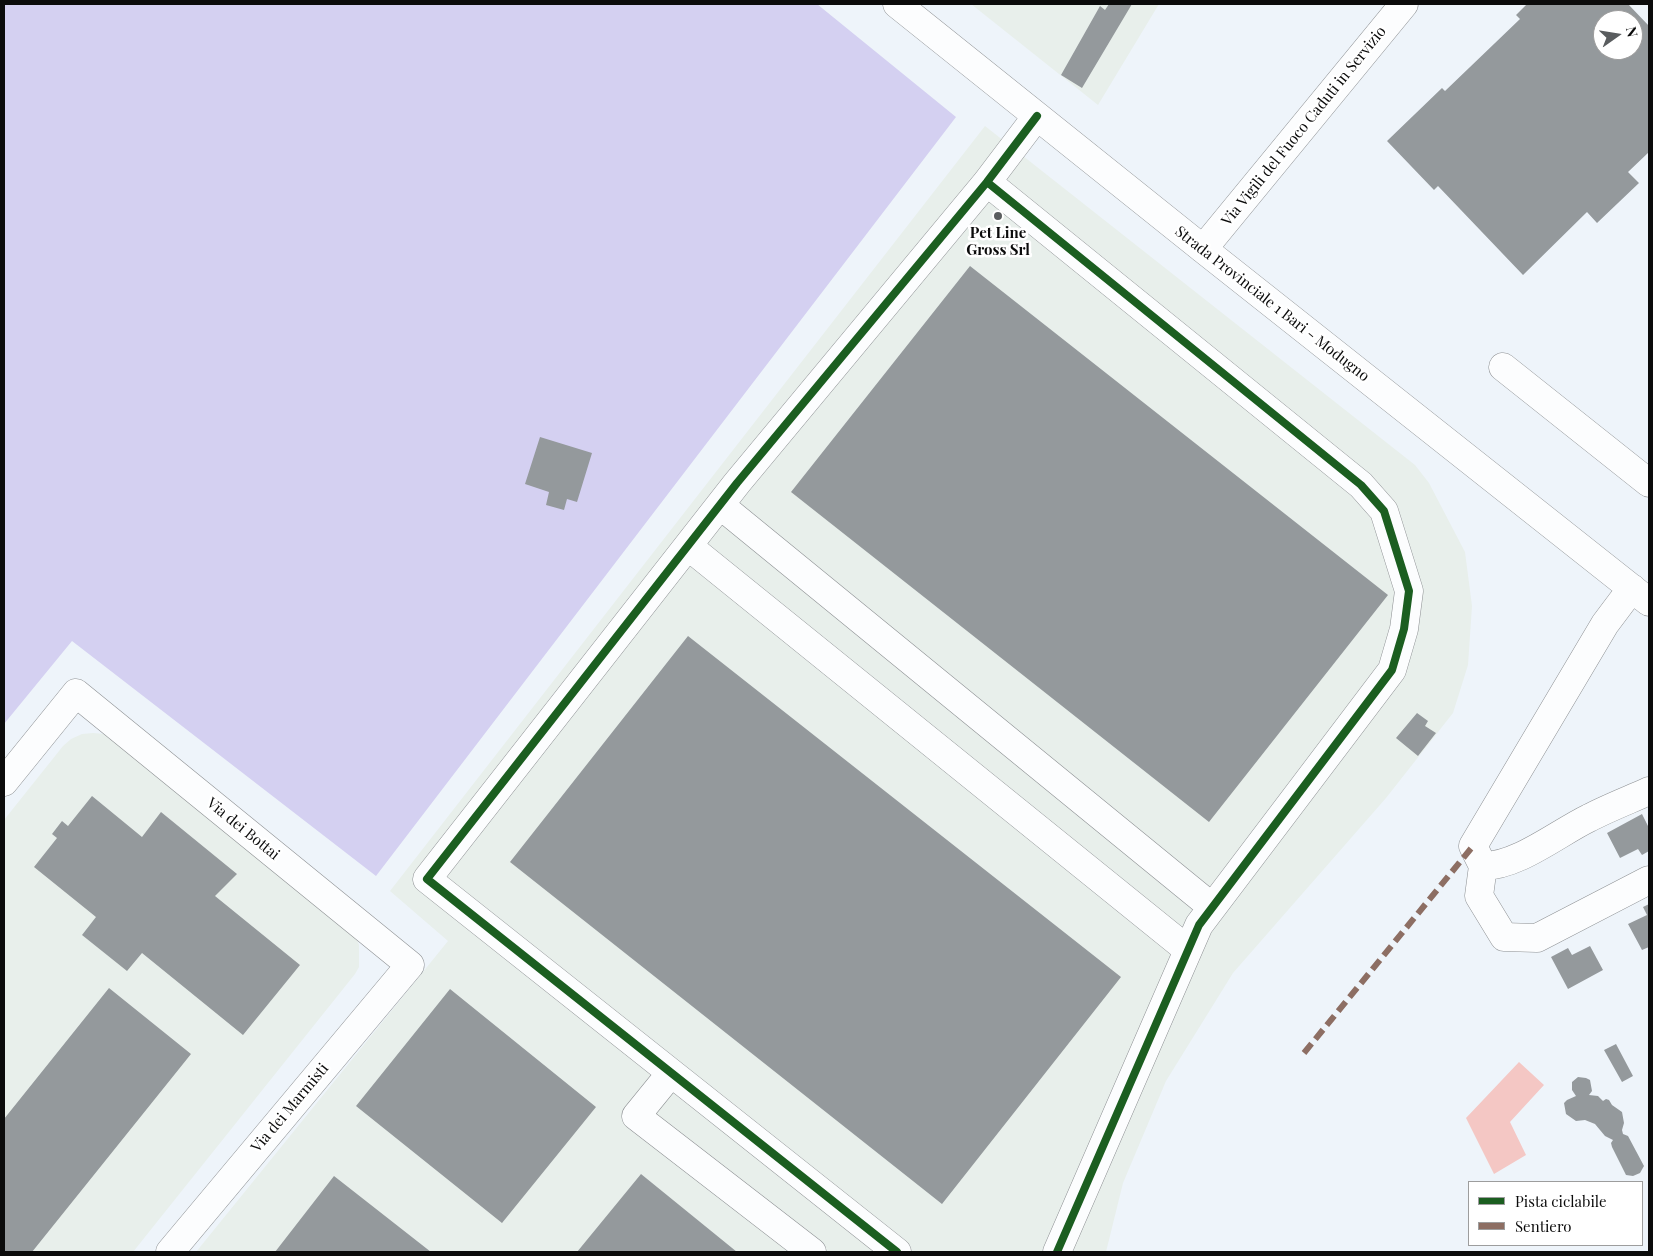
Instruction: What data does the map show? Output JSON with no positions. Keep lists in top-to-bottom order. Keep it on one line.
{"streets":{"street":["Via Vigili del Fuoco Caduti in Servizio","Strada Provinciale 1 Bari - Modugno","Via dei Bottai","Via dei Marmisti"]},"crossings":[["Via Vigili del Fuoco Caduti in Servizio","Strada Provinciale 1 Bari - Modugno"],["Via dei Bottai","Via dei Marmisti"]],"places":["Pet Line Gross Srl"],"legend":["Pista ciclabile","Sentiero"],"north":"right"}
